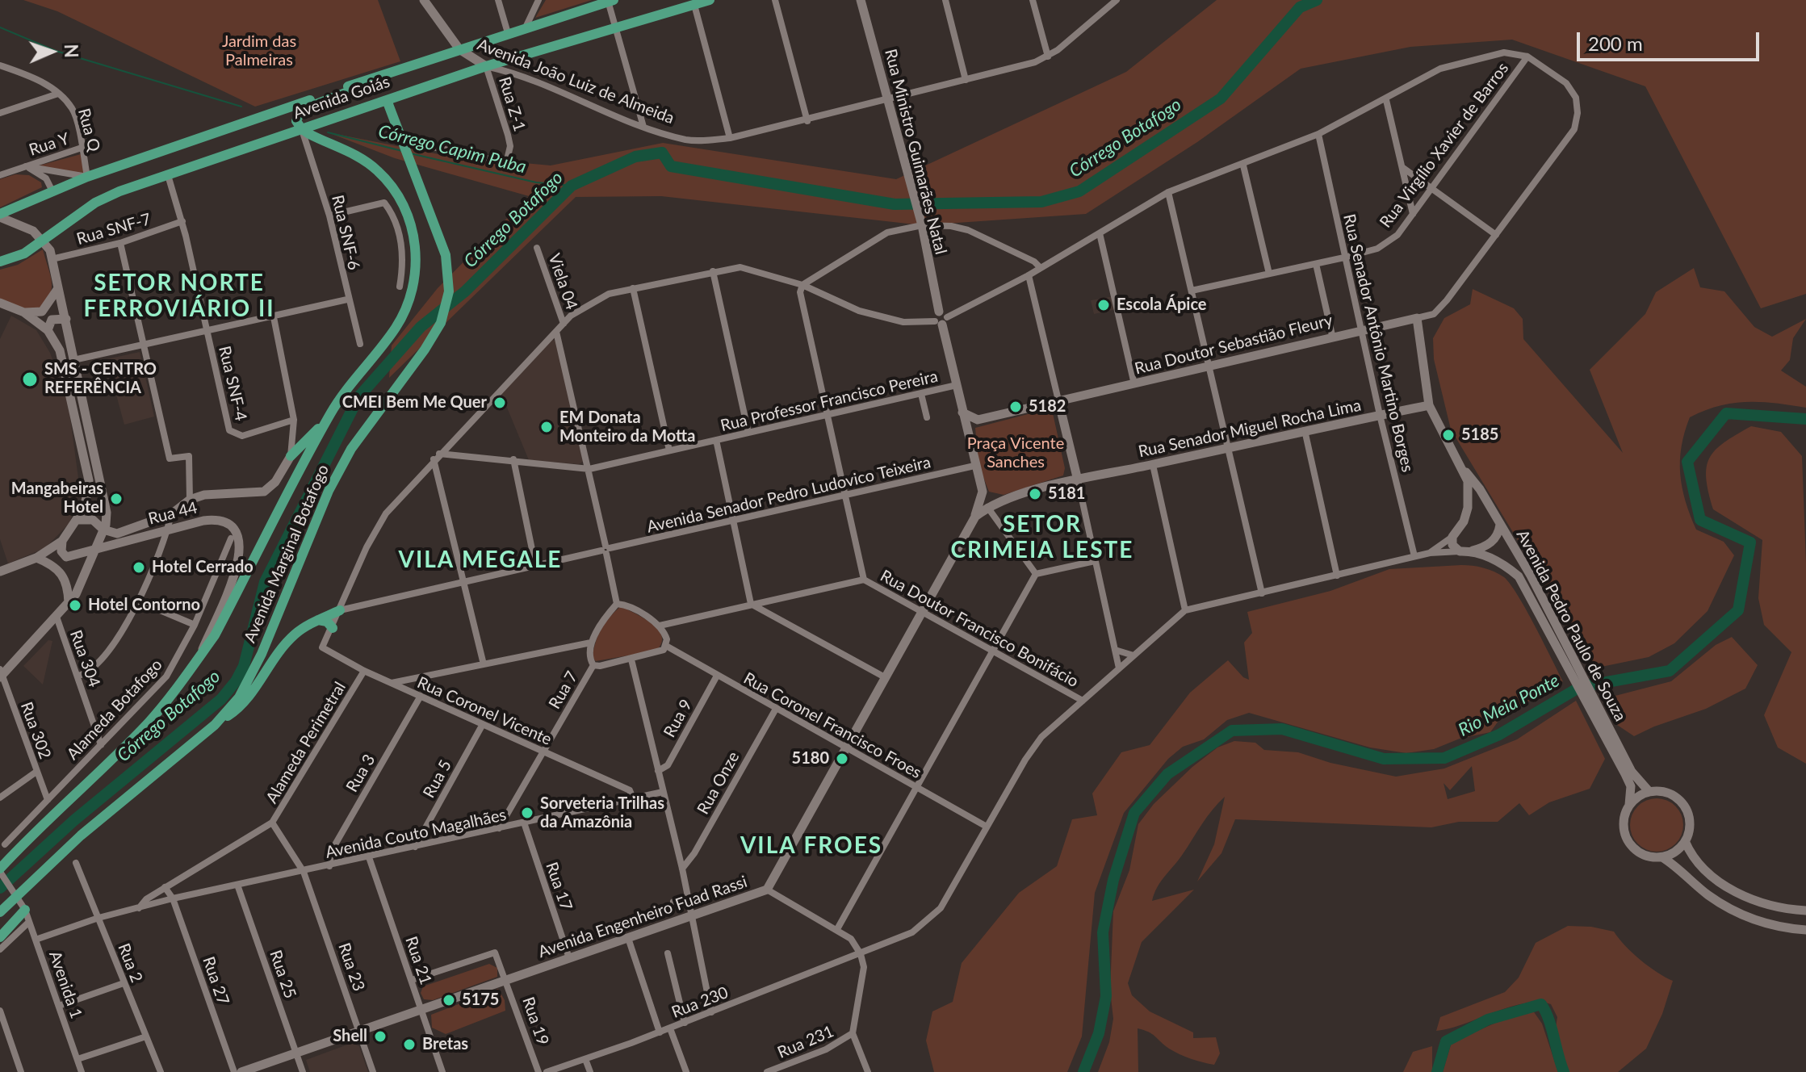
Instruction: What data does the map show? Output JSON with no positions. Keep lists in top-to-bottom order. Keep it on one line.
{"streets":{"main road":["Avenida João Luiz de Almeida","Avenida Goiás","Rua Ministro Guimarães Natal","Rua Doutor Sebastião Fleury","Rua Senador Miguel Rocha Lima","Rua 44","Avenida Marginal Botafogo","Avenida Pedro Paulo de Souza","Avenida Engenheiro Fuad Rassi"],"street":["Rua Z-1","Rua Q","Rua Y","Rua Virgílio Xavier de Barros","Rua SNF-7","Rua SNF-6","Viela 04","Rua Senador Antônio Martino Borges","Rua SNF-4","Rua Professor Francisco Pereira","Avenida Senador Pedro Ludovico Teixeira","Rua Doutor Francisco Bonifácio","Rua 304","Rua 7","Alameda Botafogo","Rua Coronel Vicente","Rua 9","Rua Coronel Francisco Froes","Rua 302","Alameda Perimetral","Rua 3","Rua 5","Rua Onze","Avenida Couto Magalhães","Rua 17","Rua 21","Rua 2","Rua 23","Rua 25","Rua 27","Avenida 1","Rua 230","Rua 19","Rua 231"]},"crossings":[["Avenida João Luiz de Almeida","Avenida Goiás"],["Avenida João Luiz de Almeida","Rua Z-1"],["Avenida João Luiz de Almeida","Rua Ministro Guimarães Natal"],["Avenida Goiás","Rua Z-1"],["Avenida Goiás","Rua Q"],["Avenida Goiás","Rua Y"],["Avenida Goiás","Rua SNF-6"],["Avenida Goiás","Rua SNF-4"],["Avenida Goiás","Avenida Marginal Botafogo"],["Rua Z-1","Avenida Marginal Botafogo"],["Rua Q","Rua Y"],["Rua Virgílio Xavier de Barros","Rua Senador Antônio Martino Borges"],["Rua Ministro Guimarães Natal","Rua Doutor Sebastião Fleury"],["Rua Ministro Guimarães Natal","Rua Professor Francisco Pereira"],["Rua Ministro Guimarães Natal","Rua Senador Miguel Rocha Lima"],["Rua Ministro Guimarães Natal","Avenida Senador Pedro Ludovico Teixeira"],["Rua Ministro Guimarães Natal","Avenida Engenheiro Fuad Rassi"],["Rua SNF-7","Rua SNF-4"],["Rua SNF-6","Avenida Marginal Botafogo"],["Rua Senador Antônio Martino Borges","Rua Doutor Sebastião Fleury"],["Rua Senador Antônio Martino Borges","Rua Senador Miguel Rocha Lima"],["Rua Doutor Sebastião Fleury","Rua Senador Miguel Rocha Lima"],["Rua Doutor Sebastião Fleury","Avenida Senador Pedro Ludovico Teixeira"],["Rua Doutor Sebastião Fleury","Avenida Engenheiro Fuad Rassi"],["Rua SNF-4","Rua 44"],["Rua Senador Miguel Rocha Lima","Avenida Senador Pedro Ludovico Teixeira"],["Rua Senador Miguel Rocha Lima","Avenida Pedro Paulo de Souza"],["Rua Senador Miguel Rocha Lima","Avenida Engenheiro Fuad Rassi"],["Avenida Senador Pedro Ludovico Teixeira","Avenida Engenheiro Fuad Rassi"],["Rua 44","Avenida Marginal Botafogo"],["Avenida Marginal Botafogo","Avenida 1"],["Rua Doutor Francisco Bonifácio","Avenida Engenheiro Fuad Rassi"],["Rua Doutor Francisco Bonifácio","Rua 230"],["Rua 304","Alameda Botafogo"],["Rua 7","Rua Coronel Vicente"],["Rua 7","Avenida Couto Magalhães"],["Alameda Botafogo","Rua 302"],["Rua Coronel Vicente","Alameda Perimetral"],["Rua Coronel Vicente","Rua 3"],["Rua Coronel Vicente","Rua 5"],["Rua Coronel Vicente","Avenida Couto Magalhães"],["Rua 9","Rua Coronel Francisco Froes"],["Rua Coronel Francisco Froes","Rua Onze"],["Rua Coronel Francisco Froes","Avenida Engenheiro Fuad Rassi"],["Rua Coronel Francisco Froes","Rua 230"],["Alameda Perimetral","Avenida Couto Magalhães"],["Alameda Perimetral","Rua 23"],["Rua 3","Avenida Couto Magalhães"],["Rua 5","Avenida Couto Magalhães"],["Avenida Couto Magalhães","Rua 17"],["Avenida Couto Magalhães","Rua 21"],["Avenida Couto Magalhães","Rua 23"],["Avenida Couto Magalhães","Rua 25"],["Avenida Couto Magalhães","Rua 27"],["Rua 17","Avenida Engenheiro Fuad Rassi"],["Avenida Engenheiro Fuad Rassi","Rua 21"],["Avenida Engenheiro Fuad Rassi","Rua 23"],["Avenida Engenheiro Fuad Rassi","Rua 25"],["Avenida Engenheiro Fuad Rassi","Rua 19"],["Rua 21","Rua 19"]],"districts":["SETOR NORTE FERROVIÁRIO II","SETOR CRIMEIA LESTE","VILA MEGALE","VILA FROES"],"water":["Córrego Botafogo","Córrego Capim Puba","Rio Meia Ponte"],"parks":["Jardim das Palmeiras","Praça Vicente Sanches"],"places":["Escola Ápice","SMS - CENTRO REFERÊNCIA","CMEI Bem Me Quer","5182","EM Donata Monteiro da Motta","5185","5181","Mangabeiras Hotel","Hotel Cerrado","Hotel Contorno","5180","Sorveteria Trilhas da Amazônia","5175","Shell","Bretas"],"scale_bar":"200 m","north":"right"}
